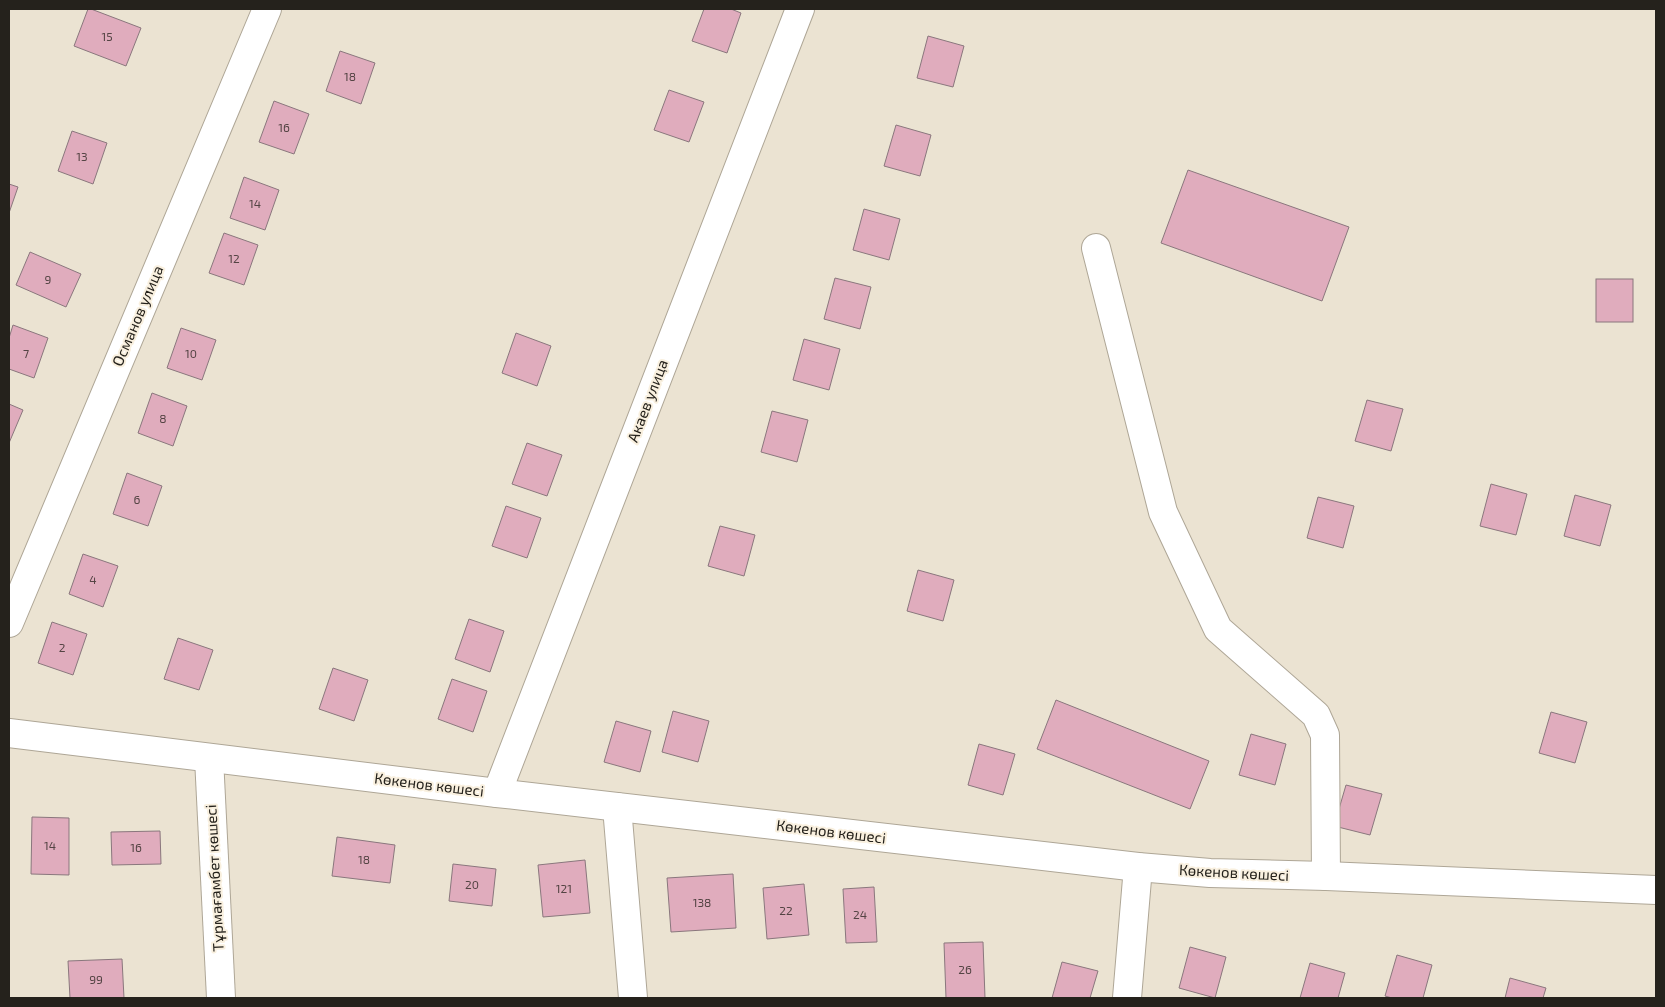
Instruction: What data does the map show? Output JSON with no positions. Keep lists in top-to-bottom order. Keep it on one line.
{"streets":{"street":["Османов улица","Акаев улица","Көкенов көшесі","Тұрмағамбет көшесі"]},"crossings":[["Акаев улица","Көкенов көшесі"],["Көкенов көшесі","Тұрмағамбет көшесі"]],"house_numbers":["15","18","16","13","14","12","9","7","10","8","6","4","2","14","16","18","20","121","138","22","24","26","99"]}
